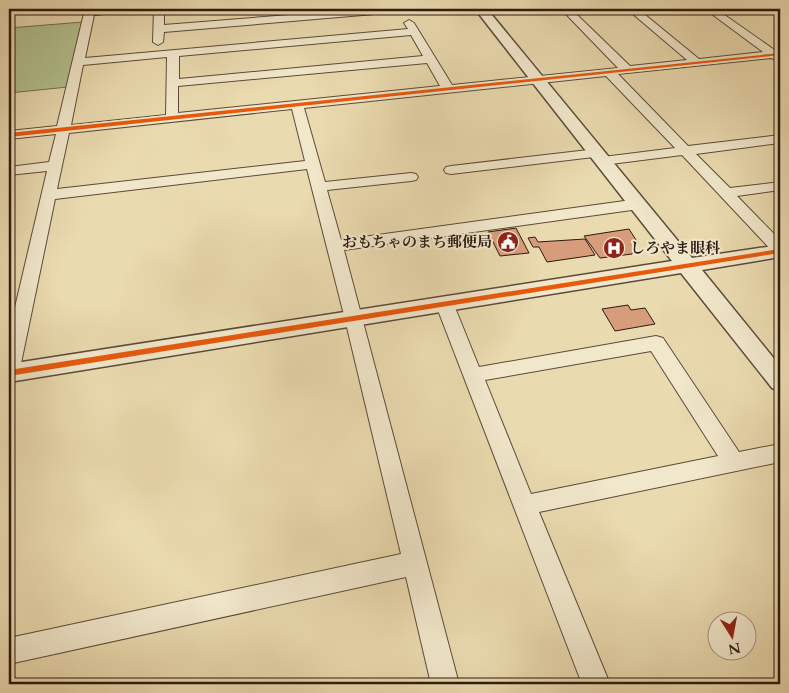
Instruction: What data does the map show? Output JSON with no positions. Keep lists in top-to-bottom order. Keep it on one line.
{"places":{"public building":["おもちゃのまち郵便局"],"hospital":["しろやま眼科"]},"north":"bottom"}
